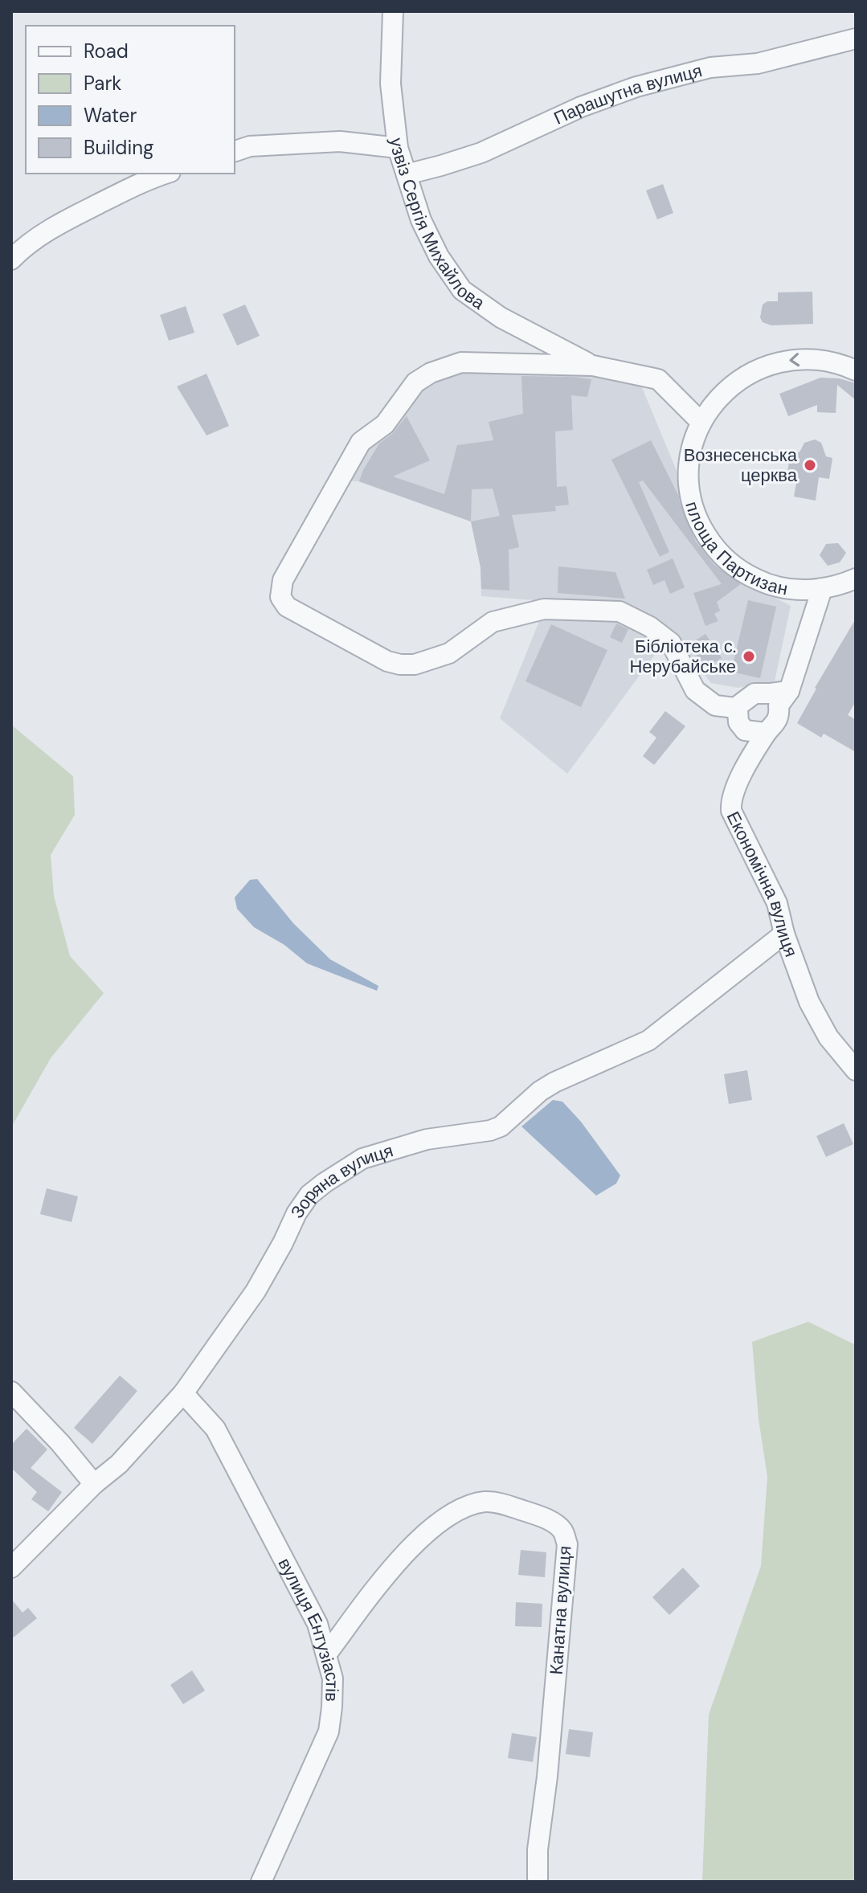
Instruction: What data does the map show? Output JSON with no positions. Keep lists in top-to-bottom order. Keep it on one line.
{"streets":{"street":["Парашутна вулиця","узвіз Сергія Михайлова","площа Партизан","Економічна вулиця","Зоряна вулиця","Канатна вулиця","вулиця Ентузіастів"]},"crossings":[["Парашутна вулиця","узвіз Сергія Михайлова"],["площа Партизан","Економічна вулиця"],["Економічна вулиця","Зоряна вулиця"],["Зоряна вулиця","вулиця Ентузіастів"],["Канатна вулиця","вулиця Ентузіастів"]],"places":["Вознесенська церква","Бібліотека с. Нерубайське"],"legend":["Road","Park","Water","Building"]}
